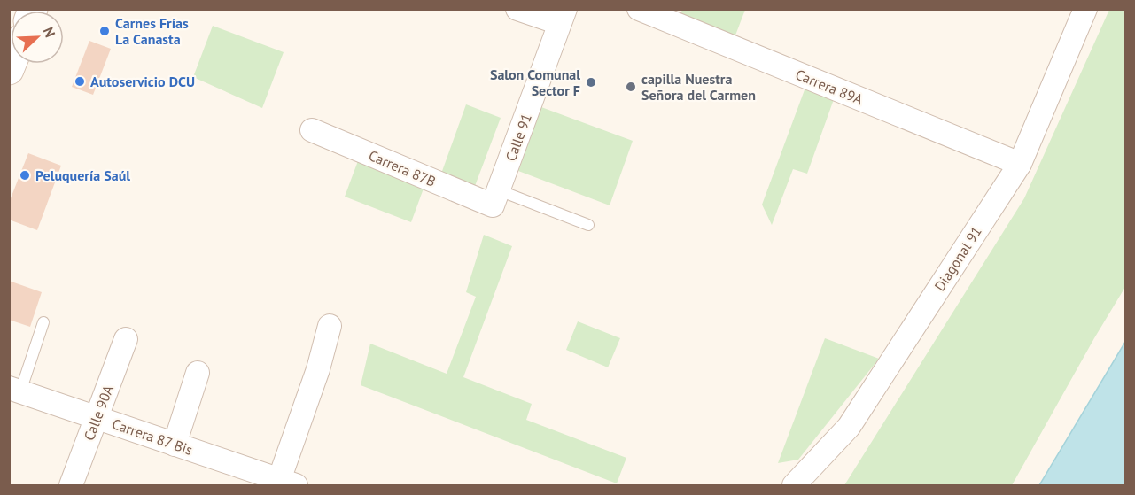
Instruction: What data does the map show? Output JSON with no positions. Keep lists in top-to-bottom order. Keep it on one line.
{"streets":{"street":["Carrera 89A","Calle 91","Carrera 87B","Diagonal 91","Calle 90A","Carrera 87 Bis"]},"crossings":[["Carrera 89A","Diagonal 91"],["Calle 91","Carrera 87B"],["Calle 90A","Carrera 87 Bis"]],"places":["Carnes Frías La Canasta","Autoservicio DCU","Salon Comunal Sector F","capilla Nuestra Señora del Carmen","Peluquería Saúl"],"north":"top right"}
